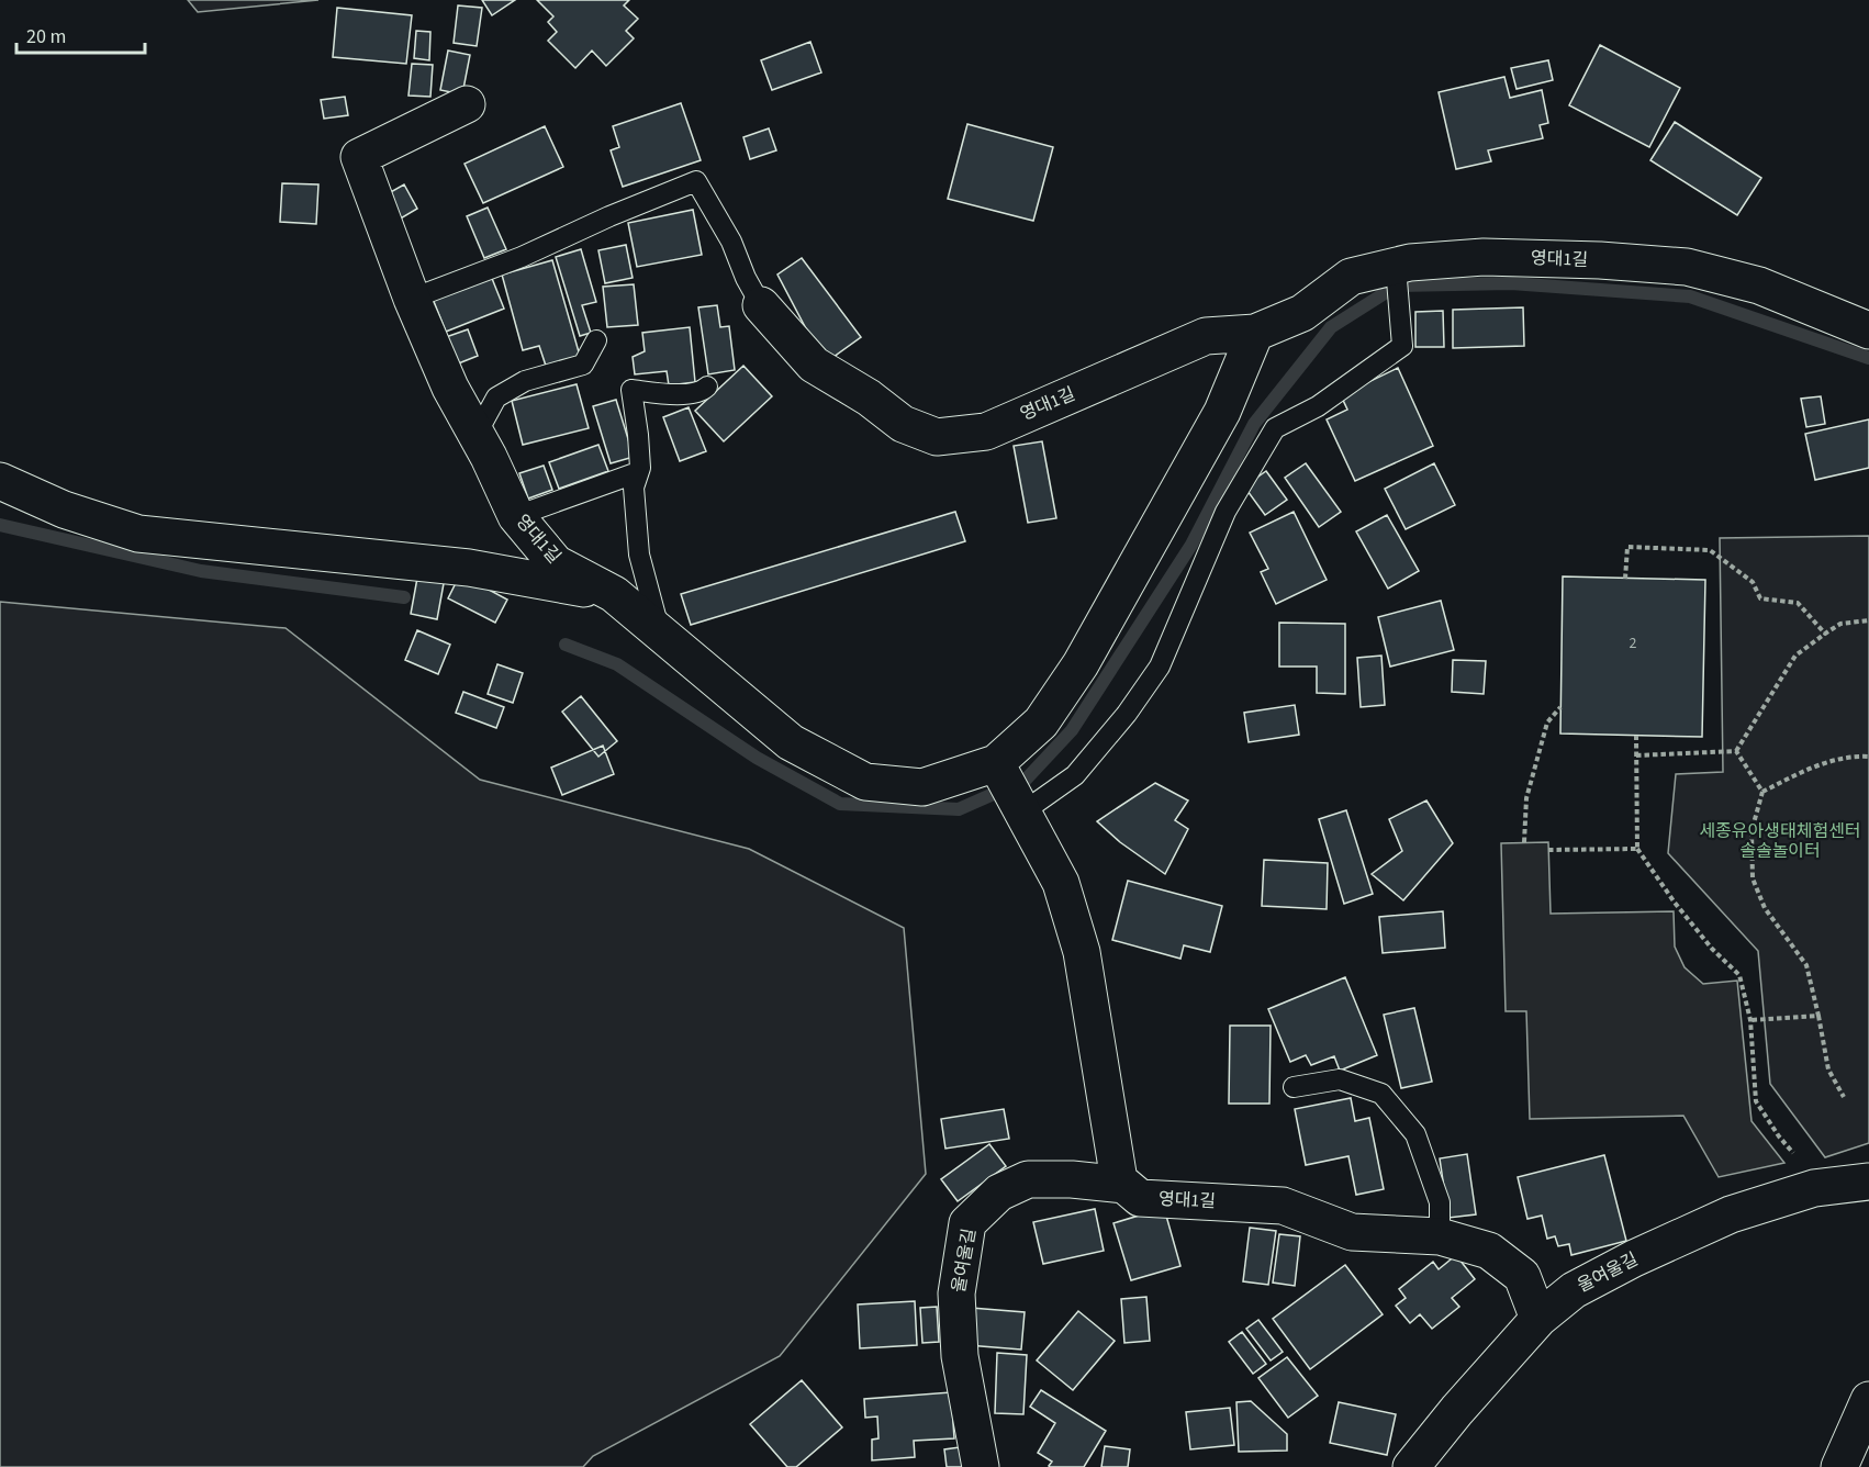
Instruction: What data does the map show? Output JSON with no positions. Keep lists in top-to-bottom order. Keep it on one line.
{"streets":{"street":["영대1길","울여울길"]},"crossings":[["영대1길","울여울길"]],"parks":["세종유아생태체험센터 솔솔놀이터"],"house_numbers":["2"],"scale_bar":"20 m"}
